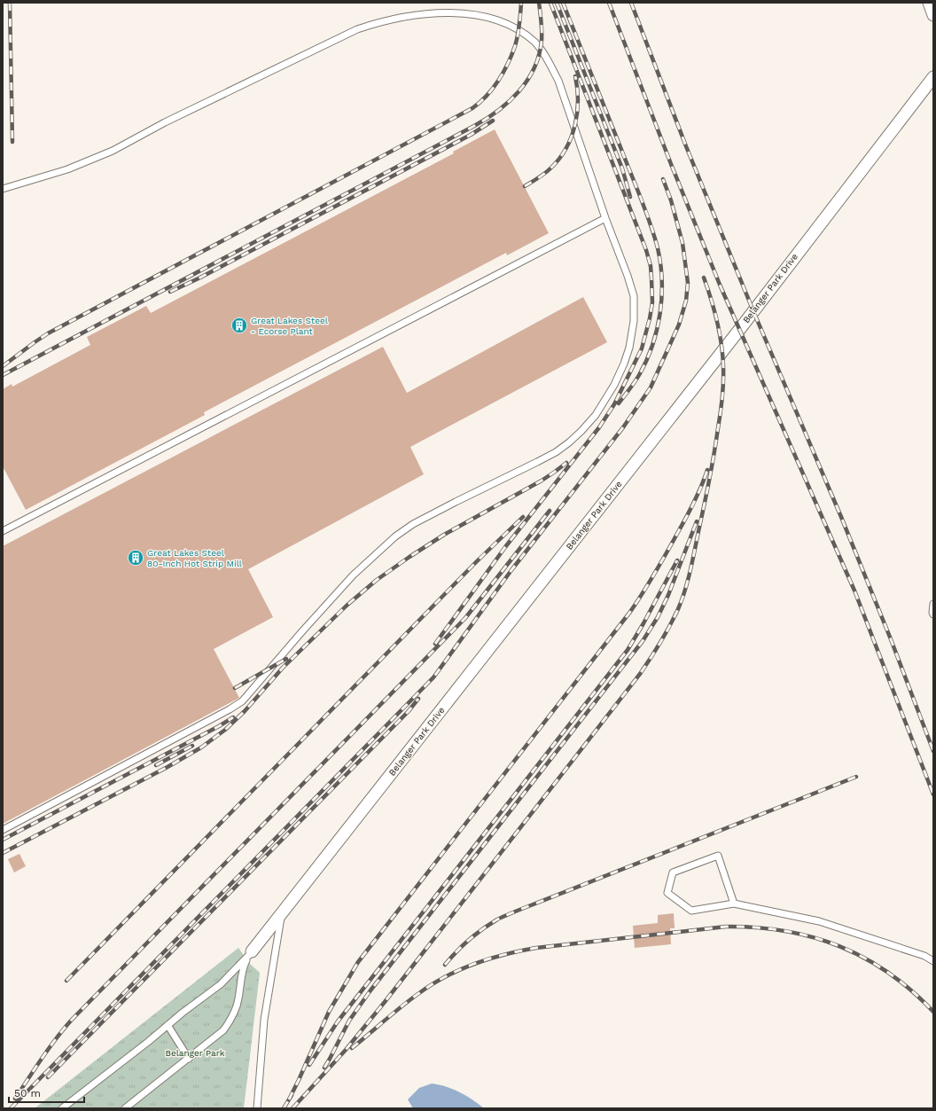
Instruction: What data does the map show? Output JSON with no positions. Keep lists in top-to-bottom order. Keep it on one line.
{"streets":{"street":["Belanger Park Drive"]},"parks":["Belanger Park"],"places":{"building":["Great Lakes Steel - Ecorse Plant","Great Lakes Steel 80-Inch Hot Strip Mill"]},"scale_bar":"50 m"}
